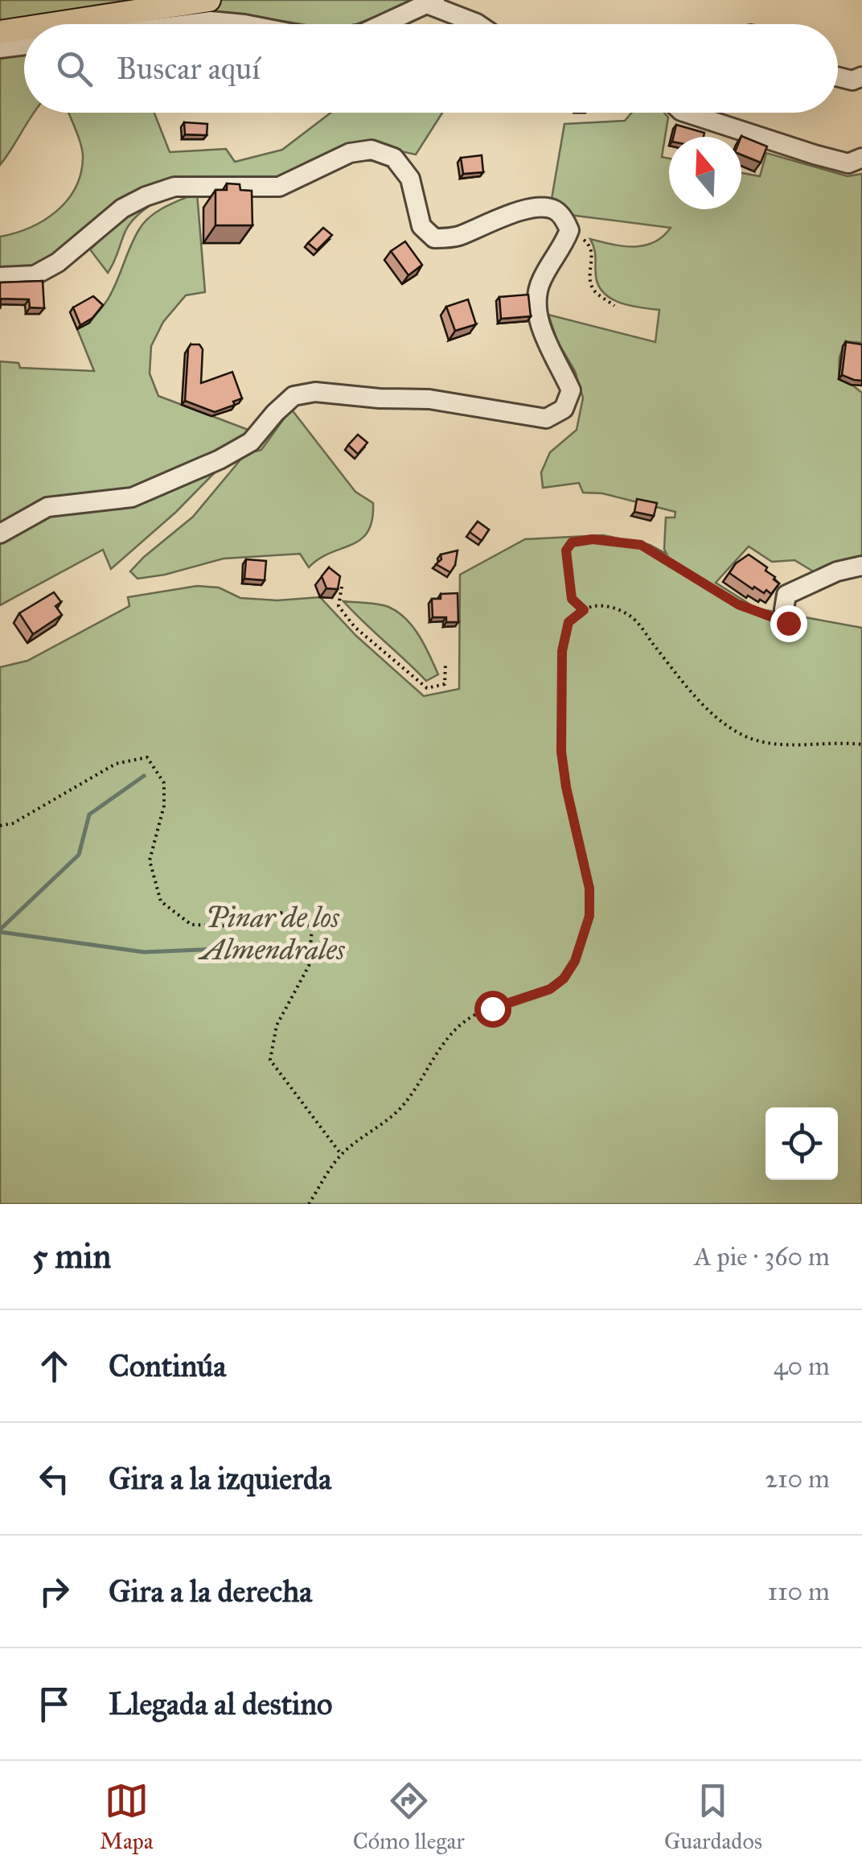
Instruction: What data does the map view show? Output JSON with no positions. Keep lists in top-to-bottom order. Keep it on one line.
{"parks":["Pinar de los Almendrales"],"north":"top","page":{"search":"Buscar aquí","heading":["5 min","A pie · 360 m"],"list":[["Continúa","40 m"],["Gira a la izquierda","210 m"],["Gira a la derecha","110 m"],"Llegada al destino"],"nav":["Mapa","Cómo llegar","Guardados"]}}
